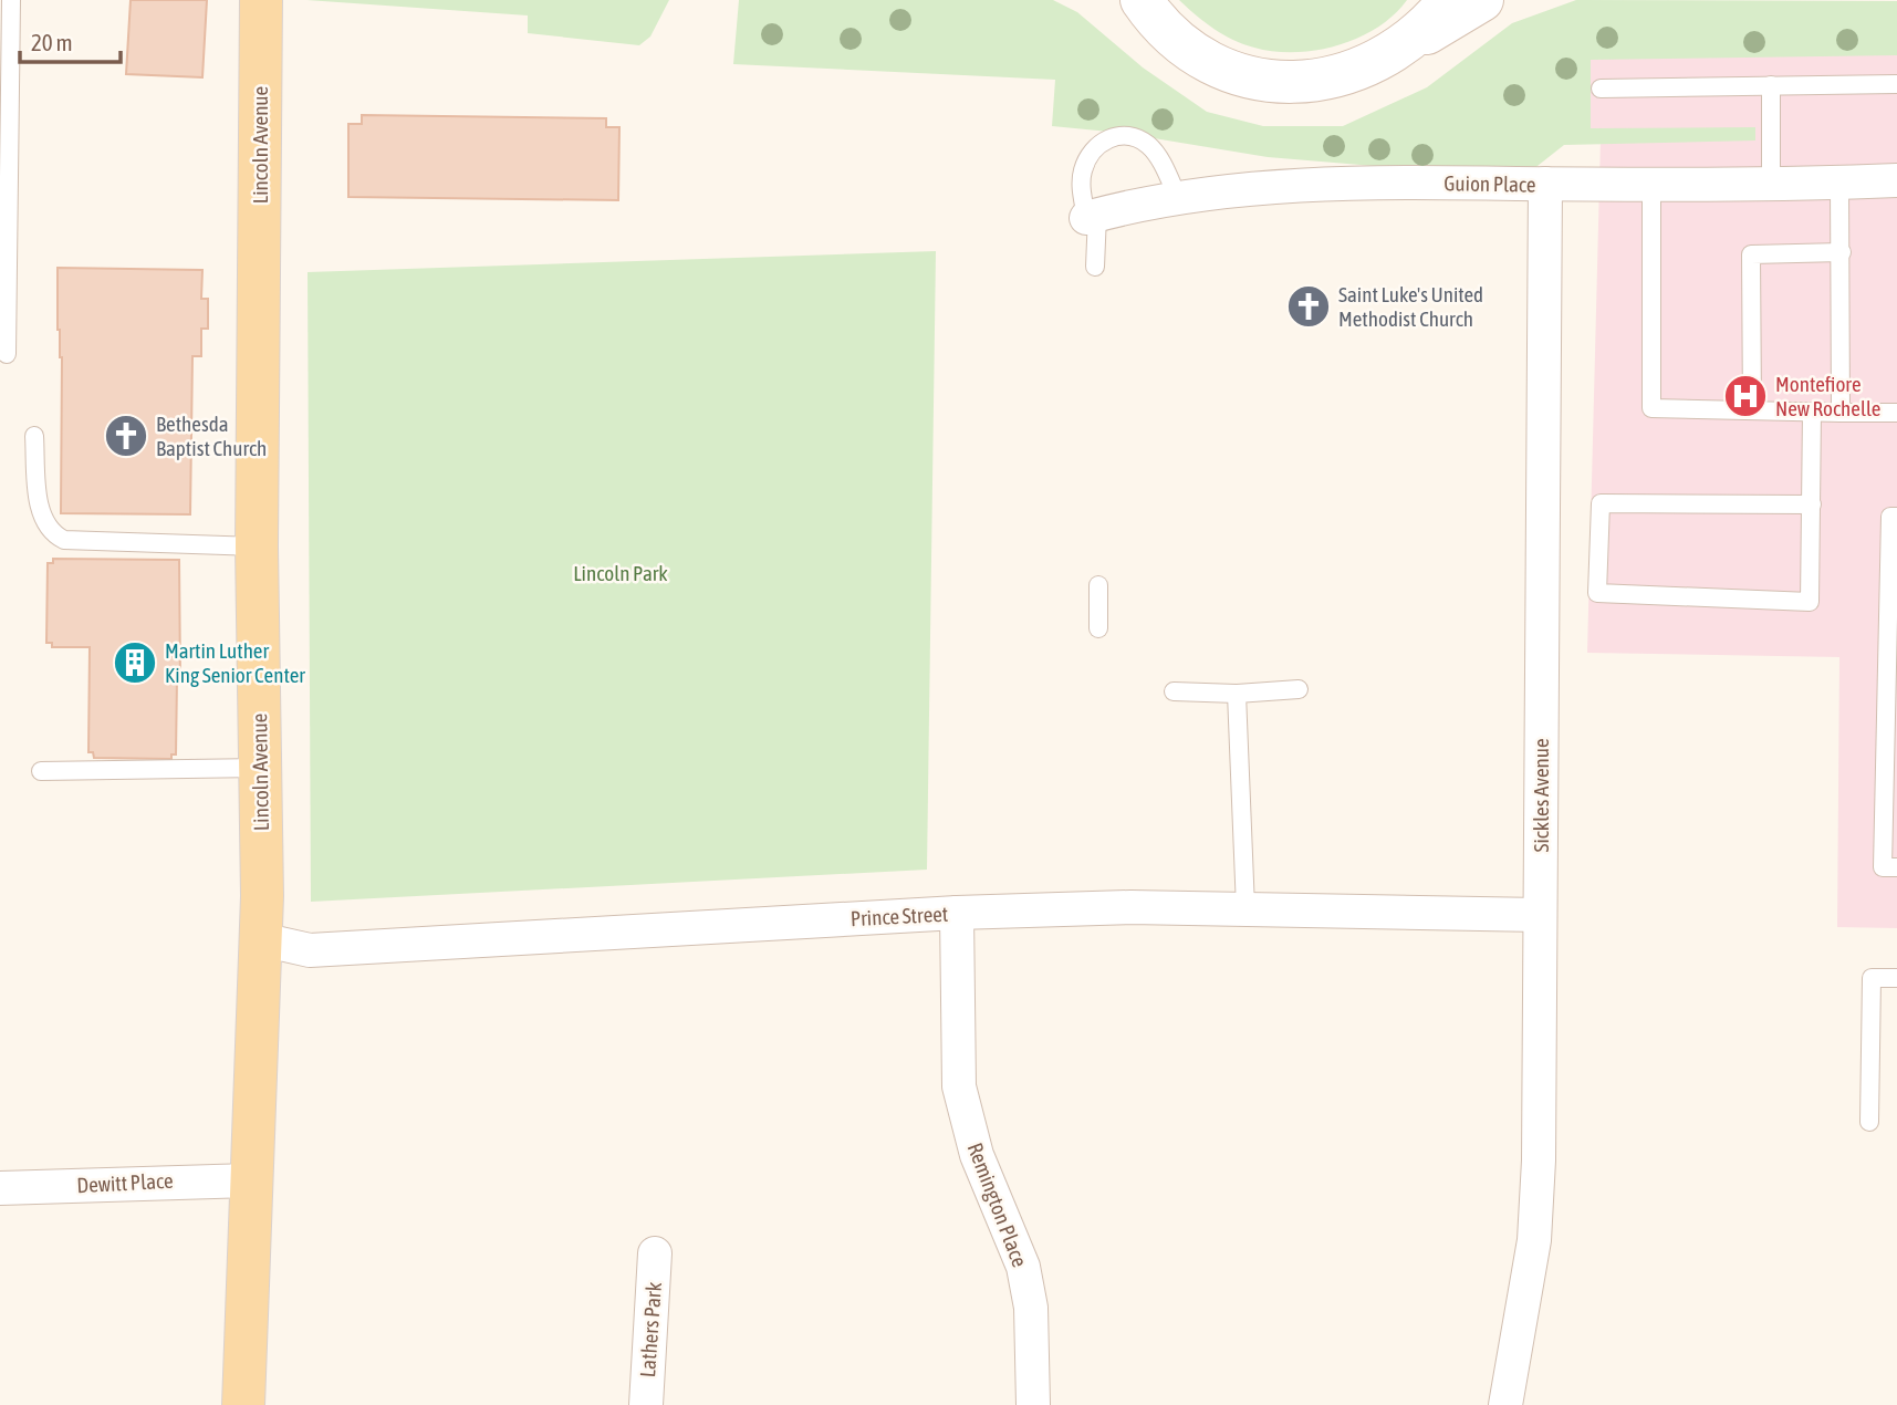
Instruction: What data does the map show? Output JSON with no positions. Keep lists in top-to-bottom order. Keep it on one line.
{"streets":{"main road":["Lincoln Avenue"],"street":["Guion Place","Sickles Avenue","Prince Street","Dewitt Place","Remington Place","Lathers Park"]},"crossings":[["Lincoln Avenue","Prince Street"],["Lincoln Avenue","Dewitt Place"],["Guion Place","Sickles Avenue"],["Sickles Avenue","Prince Street"],["Prince Street","Remington Place"]],"parks":["Lincoln Park"],"places":{"church":["Saint Luke's United Methodist Church","Bethesda Baptist Church"],"hospital":["Montefiore New Rochelle"],"building":["Martin Luther King Senior Center"]},"scale_bar":"20 m"}
